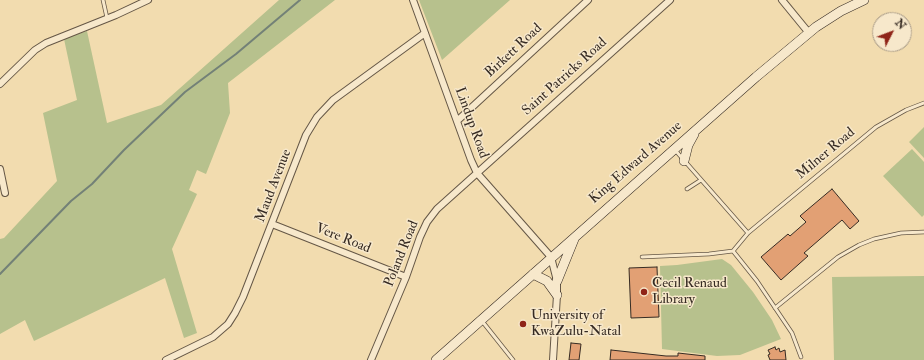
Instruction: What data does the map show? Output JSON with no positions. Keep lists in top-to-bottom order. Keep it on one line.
{"streets":{"street":["Birkett Road","Saint Patricks Road","Lindup Road","King Edward Avenue","Maud Avenue","Vere Road","Poland Road"],"lane":["Milner Road"]},"crossings":[["Birkett Road","Lindup Road"],["Saint Patricks Road","Lindup Road"],["Saint Patricks Road","Poland Road"],["Lindup Road","King Edward Avenue"],["Lindup Road","Maud Avenue"],["Lindup Road","Poland Road"],["Maud Avenue","Vere Road"],["Vere Road","Poland Road"]],"places":["Cecil Renaud Library","University of KwaZulu-Natal"],"north":"top right"}
